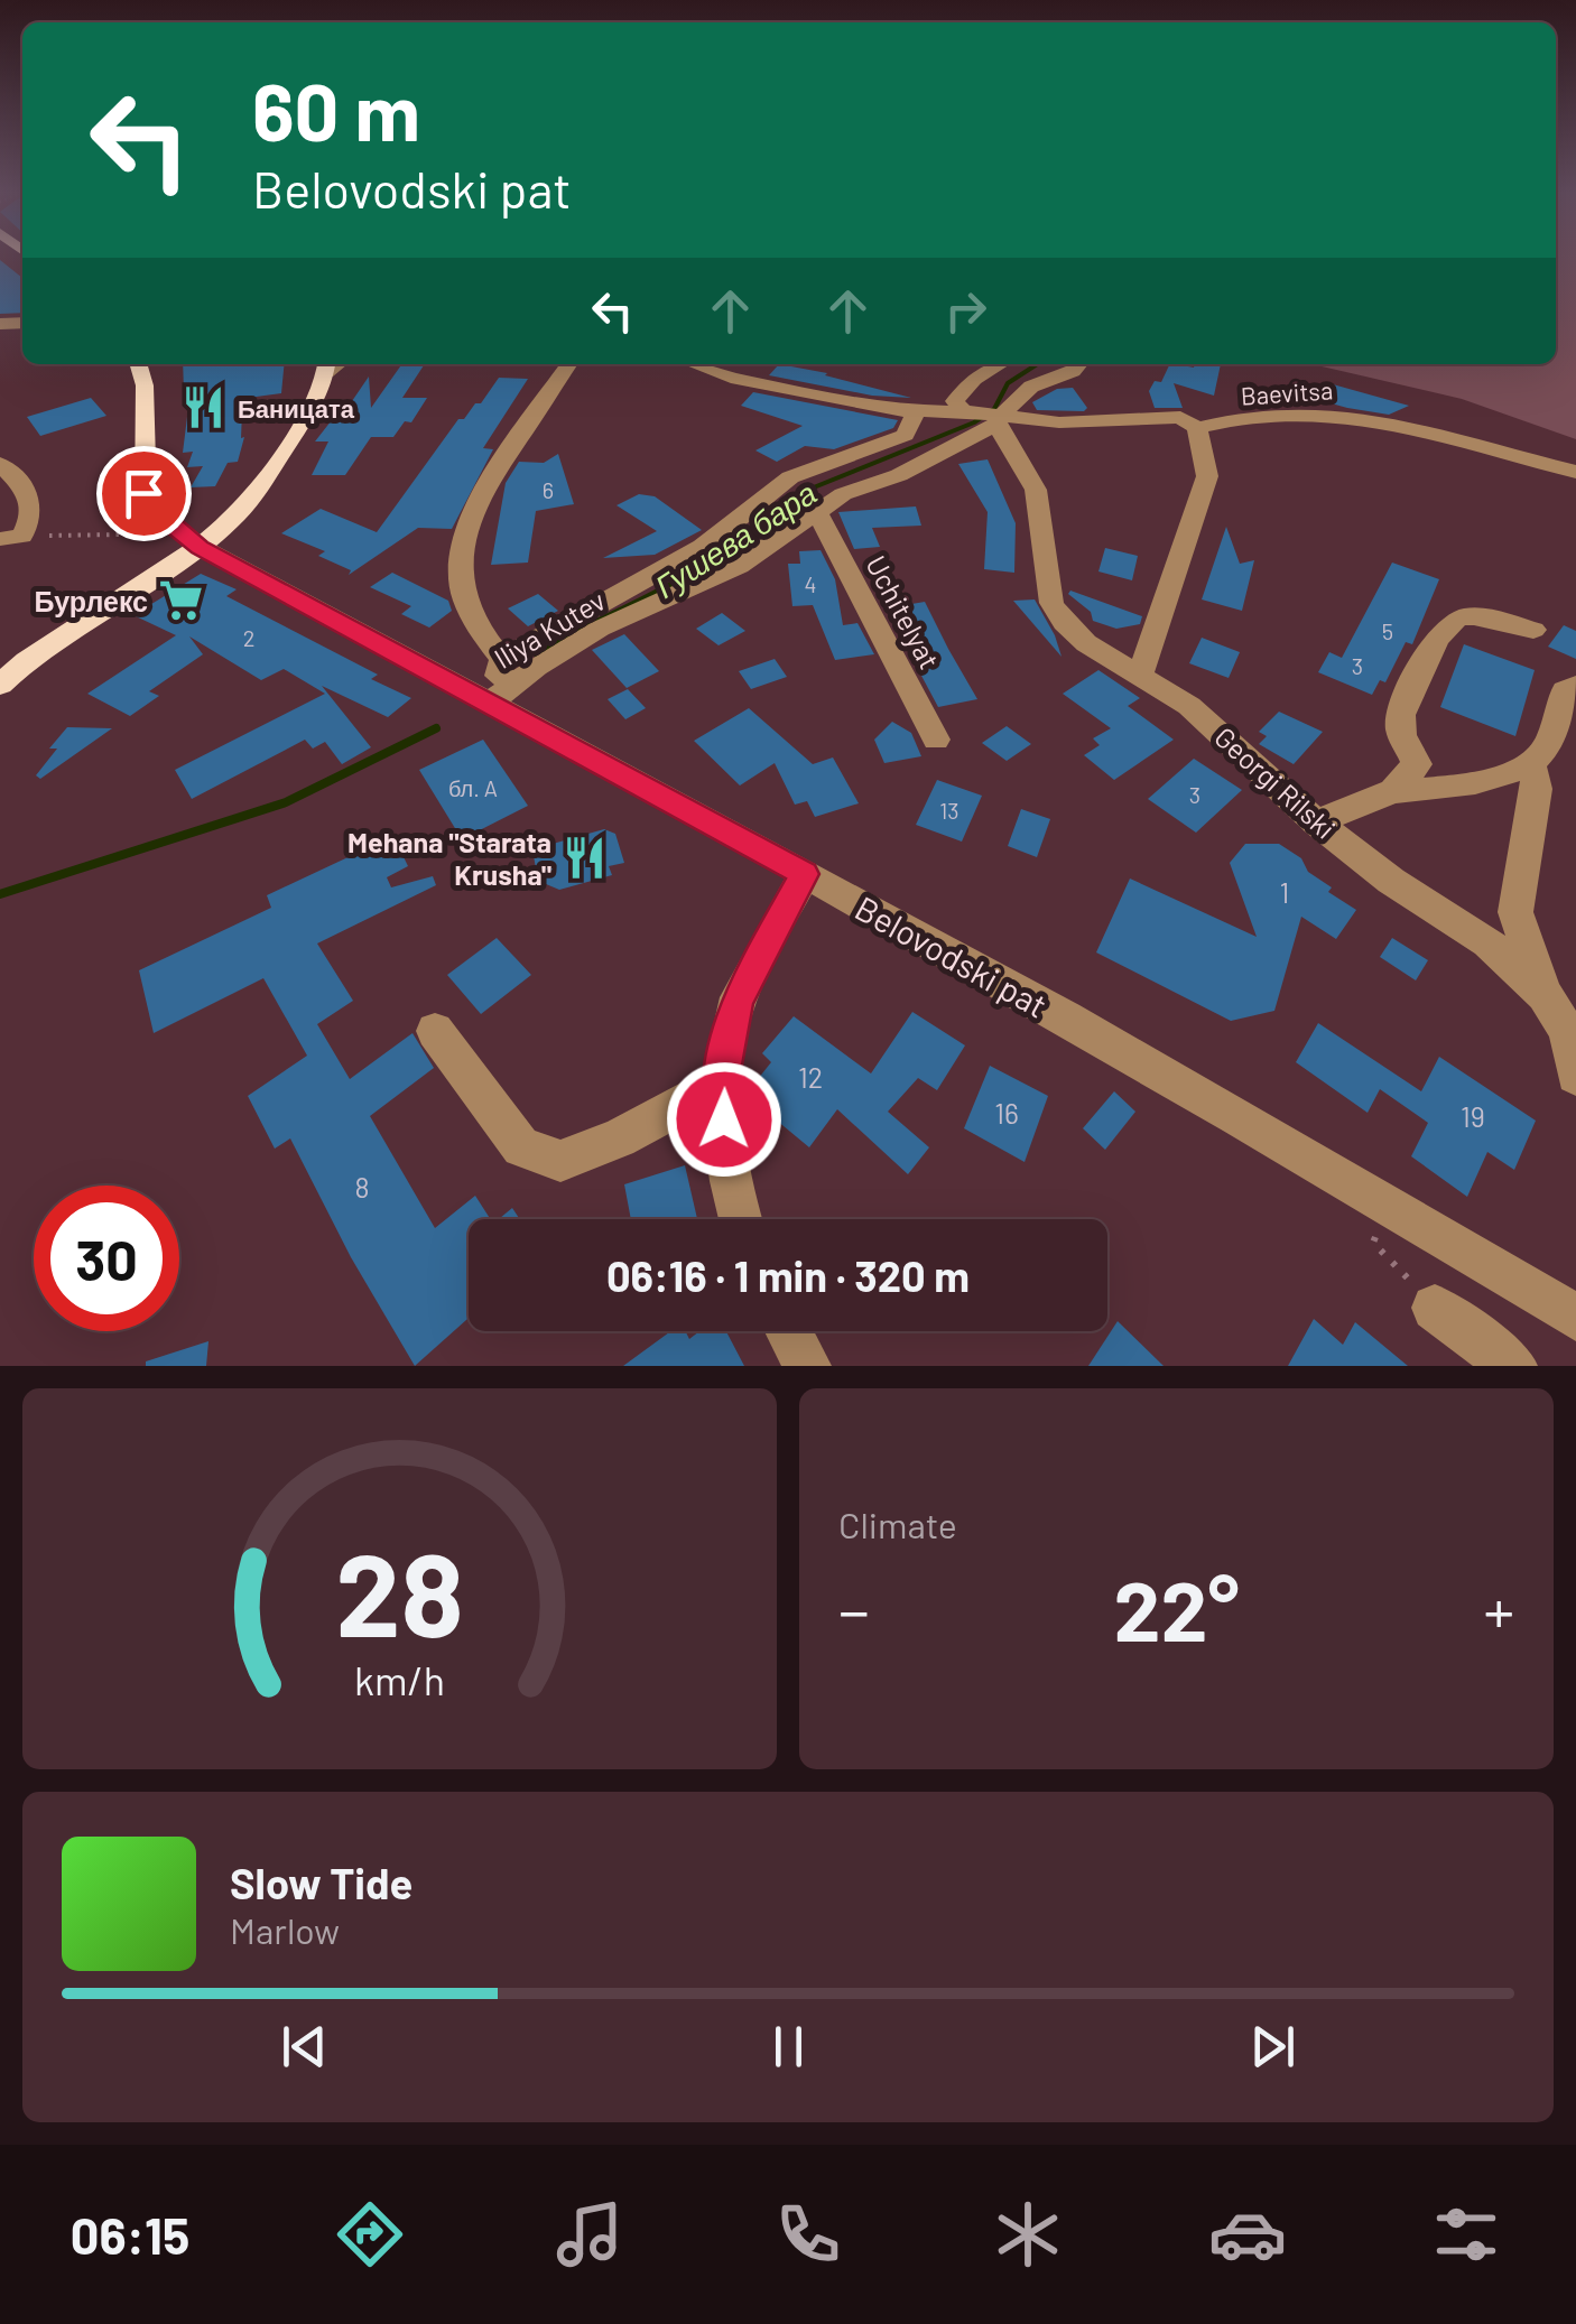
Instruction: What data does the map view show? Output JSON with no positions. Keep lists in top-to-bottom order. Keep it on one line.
{"streets":{"street":["Baevitsa","Uchitelyat","Iliya Kutev","Georgi Rilski","Belovodski pat"]},"crossings":[["Baevitsa","Iliya Kutev"],["Baevitsa","Georgi Rilski"],["Uchitelyat","Iliya Kutev"],["Iliya Kutev","Georgi Rilski"],["Iliya Kutev","Belovodski pat"]],"water":["Гушева бара"],"places":{"restaurant":["Баницата","Mehana \"Starata Krusha\""],"supermarket":["Бурлекс"]},"house_numbers":["6","4","5","2","3","бл. A","3","13","1","12","16","19","8"],"page":{"turn":["60 m","Belovodski pat"],"limit":"30","trip":"06:16 · 1 min · 320 m","tile":"Climate","heat":["−","22°","+"],"song":["Slow Tide","Marlow"],"tabs":"06:15","gauge":["28","km/h"]}}
